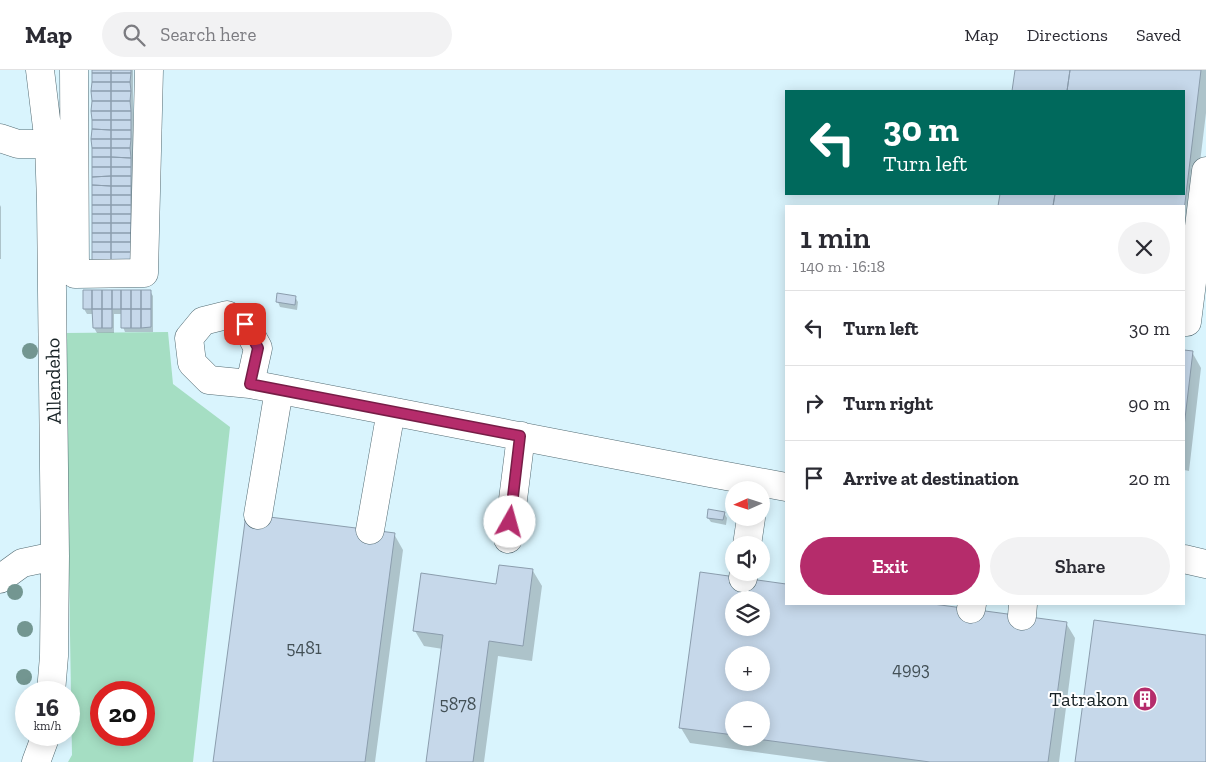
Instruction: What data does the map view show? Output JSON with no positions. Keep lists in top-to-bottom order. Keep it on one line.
{"streets":{"street":["Allendeho"]},"places":{"building":["Tatrakon"]},"house_numbers":["5481","4993","5878"],"north":"left","page":{"header":"Map","search":"Search here","nav":["Map","Directions","Saved"],"turn":["30 m","Turn left"],"heading":["1 min","140 m · 16:18"],"list":[{"name":"Turn left","value":"30 m"},{"name":"Turn right","value":"90 m"},{"name":"Arrive at destination","value":"20 m"}],"map_buttons":["+","−"],"buttons":["Exit","Share"],"speed":"16 km/h","limit":"20"}}
